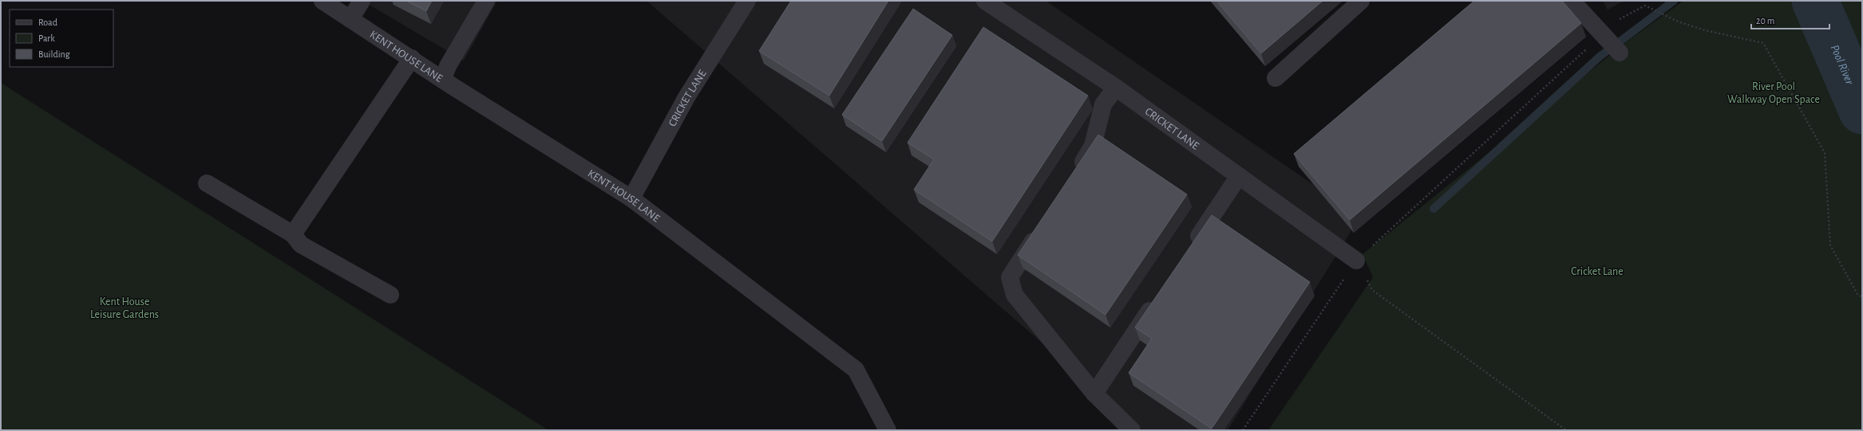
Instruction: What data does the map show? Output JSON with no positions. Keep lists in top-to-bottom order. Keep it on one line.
{"streets":{"street":["KENT HOUSE LANE","CRICKET LANE"]},"crossings":[["KENT HOUSE LANE","CRICKET LANE"]],"water":["Pool River"],"parks":["River Pool Walkway Open Space","Cricket Lane","Kent House Leisure Gardens"],"legend":["Road","Park","Building"],"scale_bar":"20 m"}
